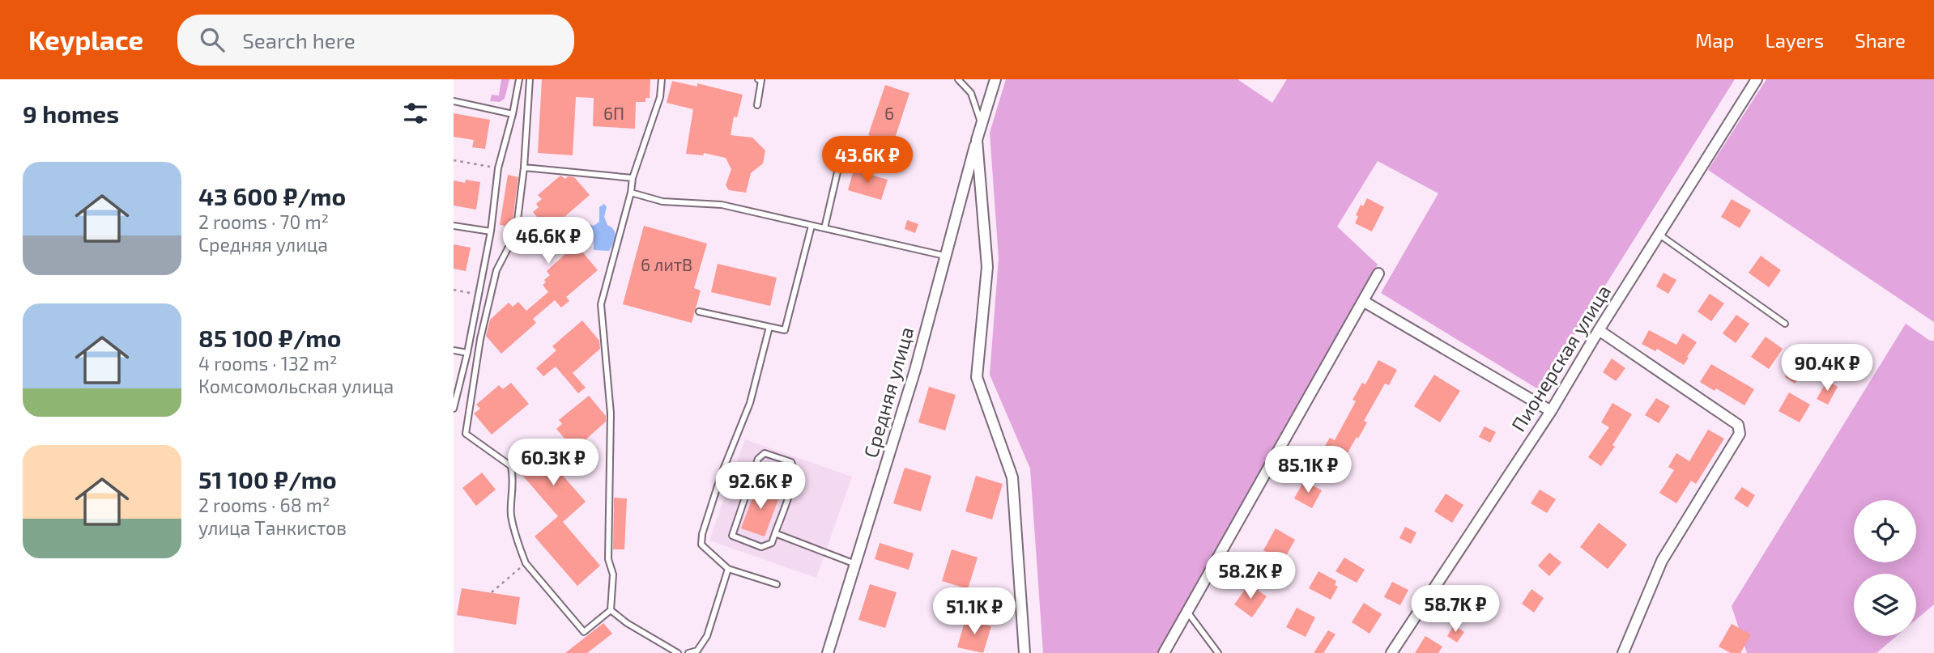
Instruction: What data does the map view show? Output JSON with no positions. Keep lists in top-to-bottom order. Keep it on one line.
{"streets":{"street":["Пионерская улица","Средняя улица"]},"house_numbers":["6П","6","6 литВ"],"page":{"header":"Keyplace","search":"Search here","nav":["Map","Layers","Share"],"heading":"9 homes","price":["43.6K ₽","46.6K ₽","90.4K ₽","60.3K ₽","85.1K ₽","92.6K ₽","58.2K ₽","58.7K ₽","51.1K ₽"],"list":[{"name":"43 600 ₽/mo","note":"2 rooms · 70 m² · Средняя улица"},{"name":"85 100 ₽/mo","note":"4 rooms · 132 m² · Комсомольская улица"},{"name":"51 100 ₽/mo","note":"2 rooms · 68 m² · улица Танкистов"}]}}
